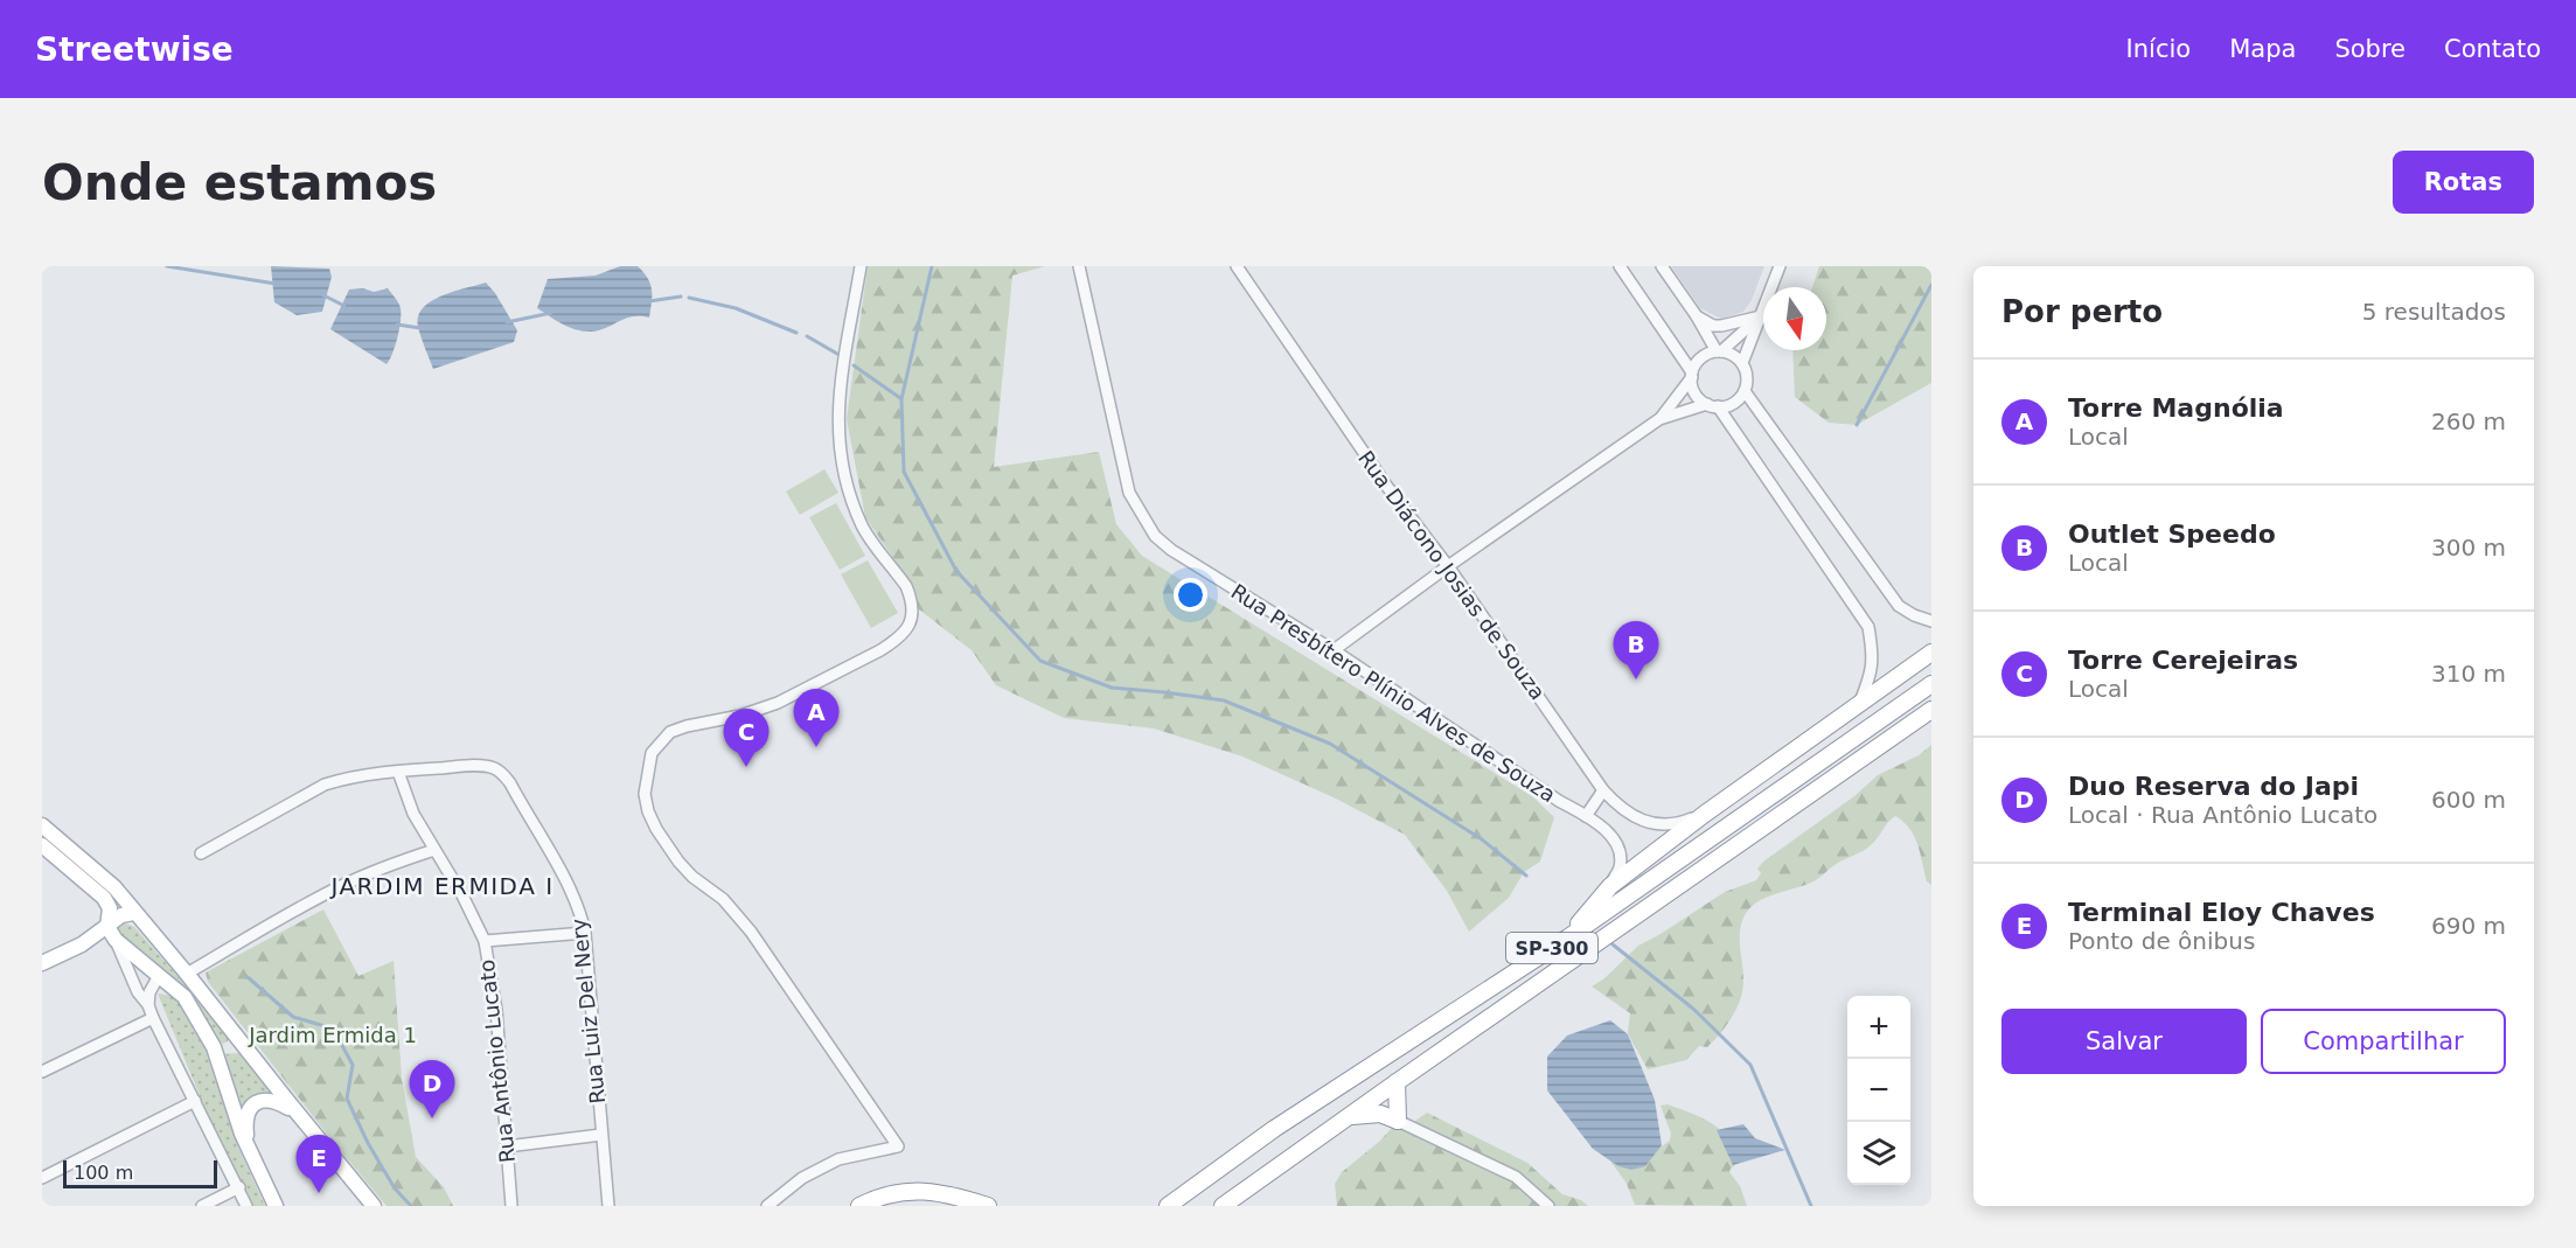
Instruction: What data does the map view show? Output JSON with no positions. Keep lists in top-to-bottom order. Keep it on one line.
{"streets":{"highway":["SP-300"],"street":["Rua Diácono Josias de Souza","Rua Presbítero Plínio Alves de Souza","Rua Luiz Del Nery","Rua Antônio Lucato"]},"crossings":[["Rua Luiz Del Nery","Rua Antônio Lucato"]],"districts":["JARDIM ERMIDA I"],"parks":["Jardim Ermida 1"],"scale_bar":"100 m","north":"bottom","page":{"header":"Streetwise","nav":["Início","Mapa","Sobre","Contato"],"buttons":["Rotas",["Salvar","Compartilhar"]],"title":"Onde estamos","heading":["Por perto","5 resultados"],"list":[{"mark":"A","name":"Torre Magnólia","note":"Local","value":"260 m"},{"mark":"B","name":"Outlet Speedo","note":"Local","value":"300 m"},{"mark":"C","name":"Torre Cerejeiras","note":"Local","value":"310 m"},{"mark":"D","name":"Duo Reserva do Japi","note":"Local · Rua Antônio Lucato","value":"600 m"},{"mark":"E","name":"Terminal Eloy Chaves","note":"Ponto de ônibus","value":"690 m"}],"pins":["B","A","C","D","E"],"map_buttons":["+","−"],"scale":"100 m"}}
